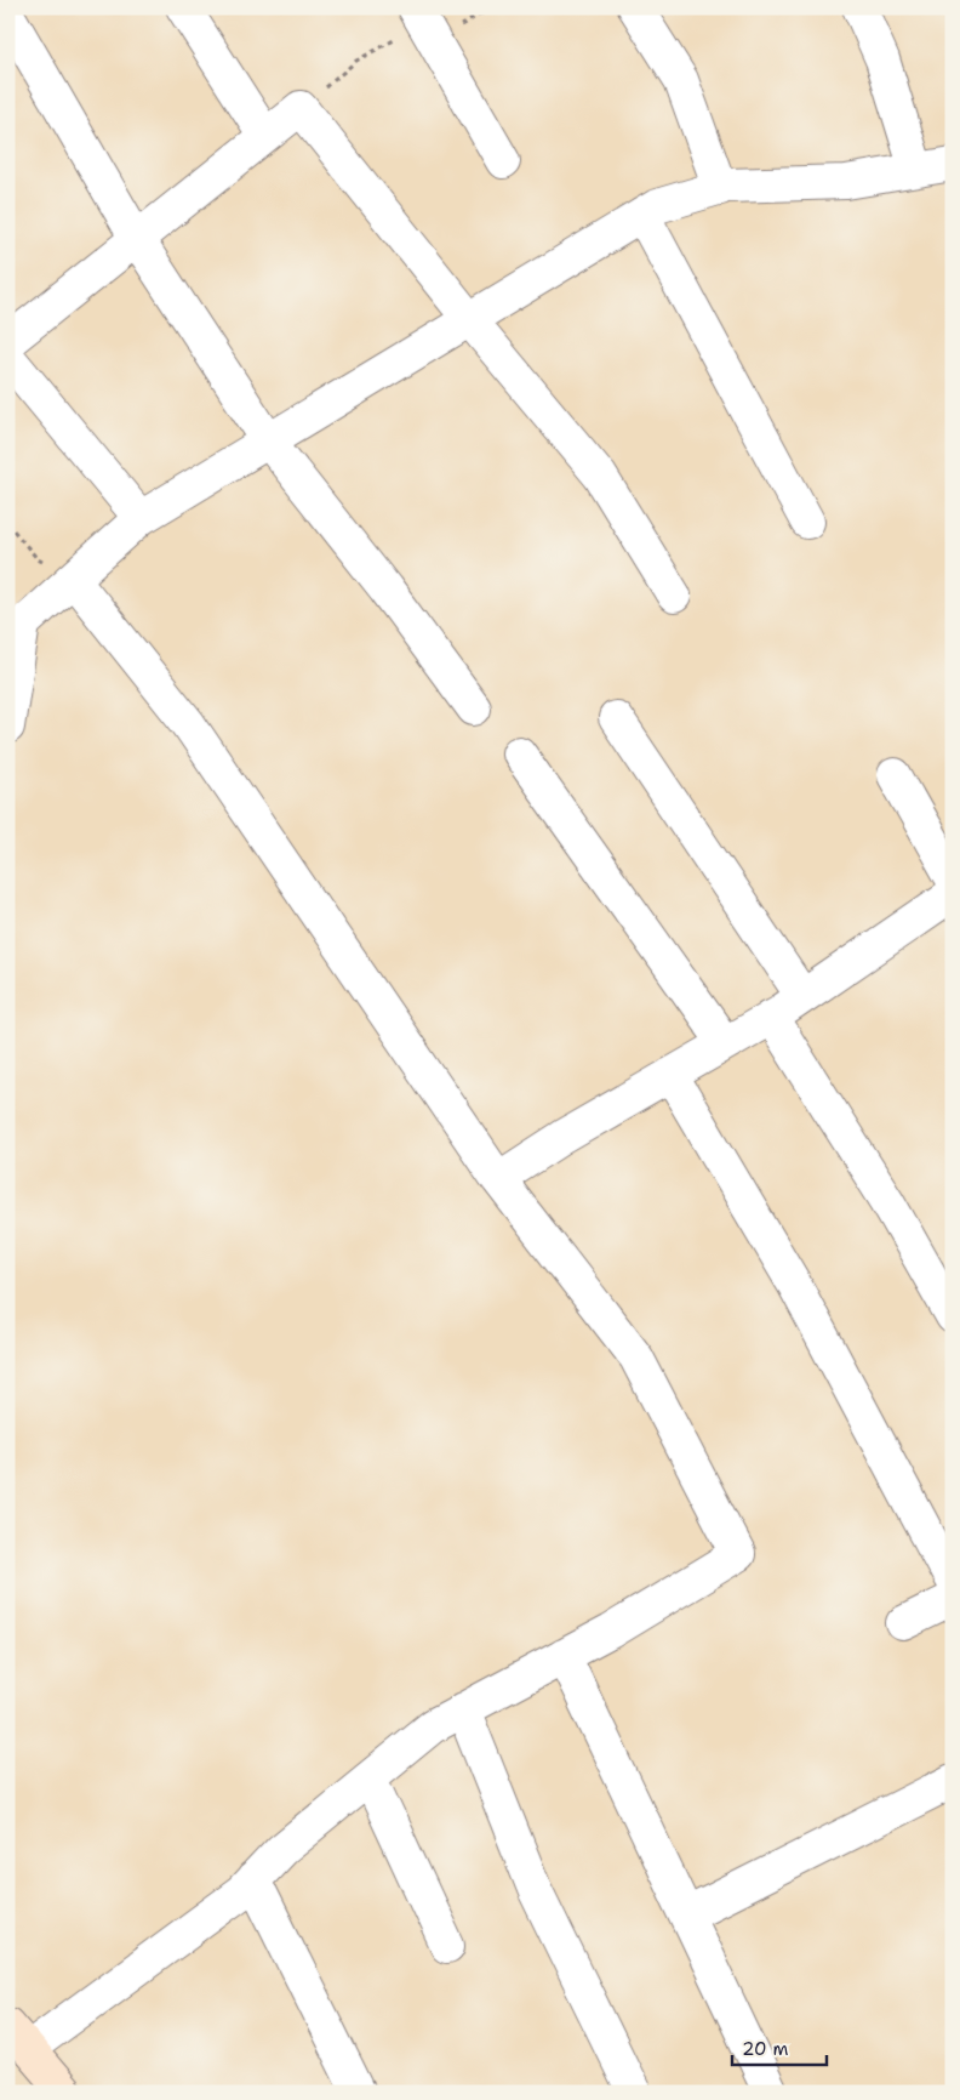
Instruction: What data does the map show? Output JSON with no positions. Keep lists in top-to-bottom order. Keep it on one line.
{"scale_bar":"20 m"}
